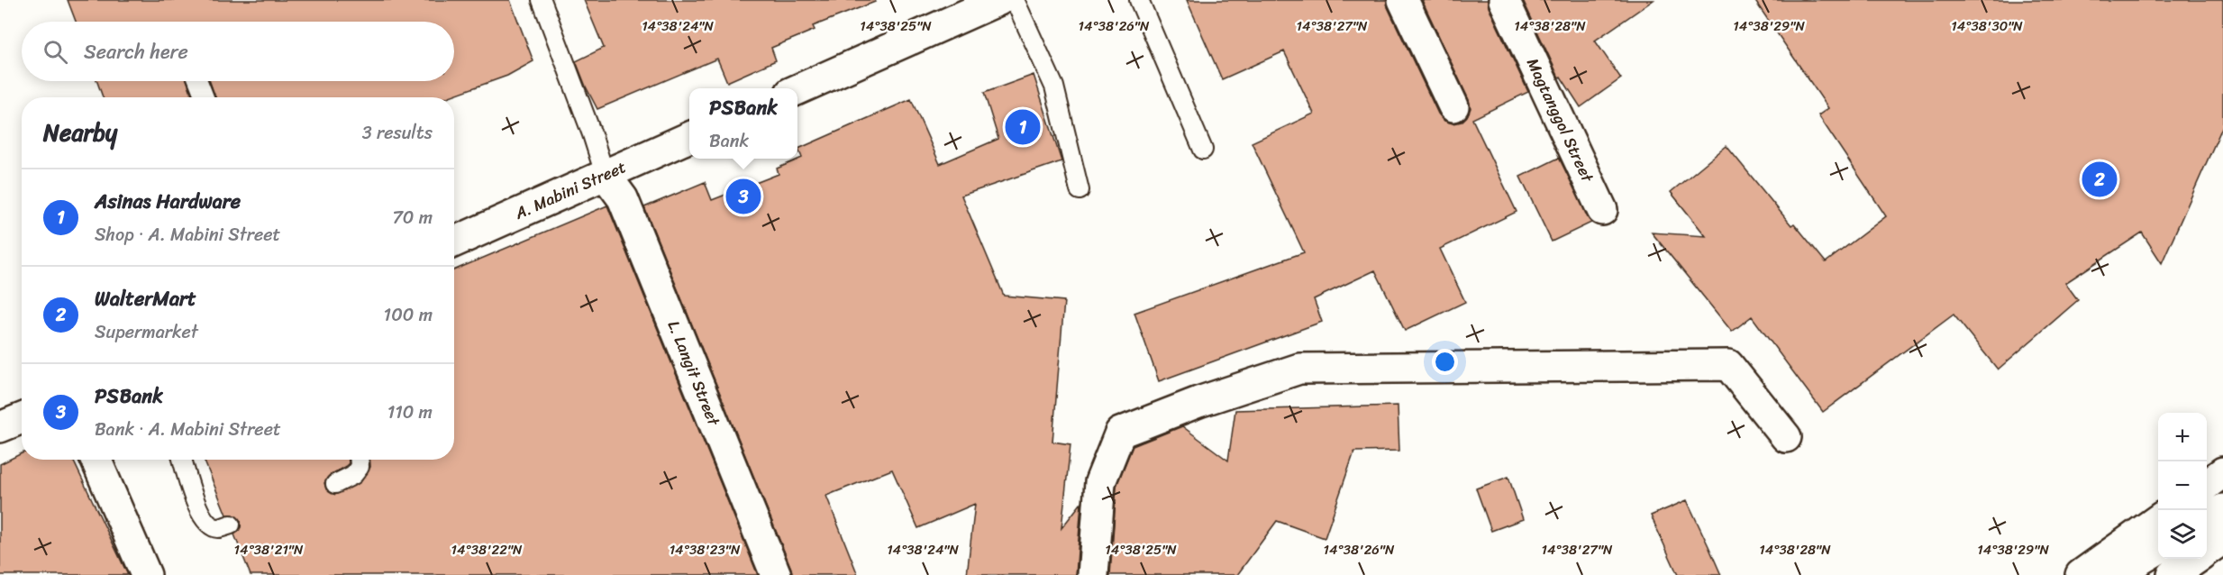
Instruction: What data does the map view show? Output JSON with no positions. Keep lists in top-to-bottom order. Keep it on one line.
{"streets":{"main road":["Magtanggol Street","A. Mabini Street","L. Langit Street"]},"crossings":[["A. Mabini Street","L. Langit Street"]],"page":{"search":"Search here","popup":["PSBank","Bank"],"heading":["Nearby","3 results"],"pins":["1","2","3"],"list":[{"mark":"1","name":"Asinas Hardware","note":"Shop · A. Mabini Street","value":"70 m"},{"mark":"2","name":"WalterMart","note":"Supermarket","value":"100 m"},{"mark":"3","name":"PSBank","note":"Bank · A. Mabini Street","value":"110 m"}],"map_buttons":["+","−"]},"coordinates":["14°38'24\"N","14°38'25\"N","14°38'26\"N","14°38'27\"N","14°38'28\"N","14°38'29\"N","14°38'30\"N","14°38'21\"N","14°38'22\"N","14°38'23\"N"]}
